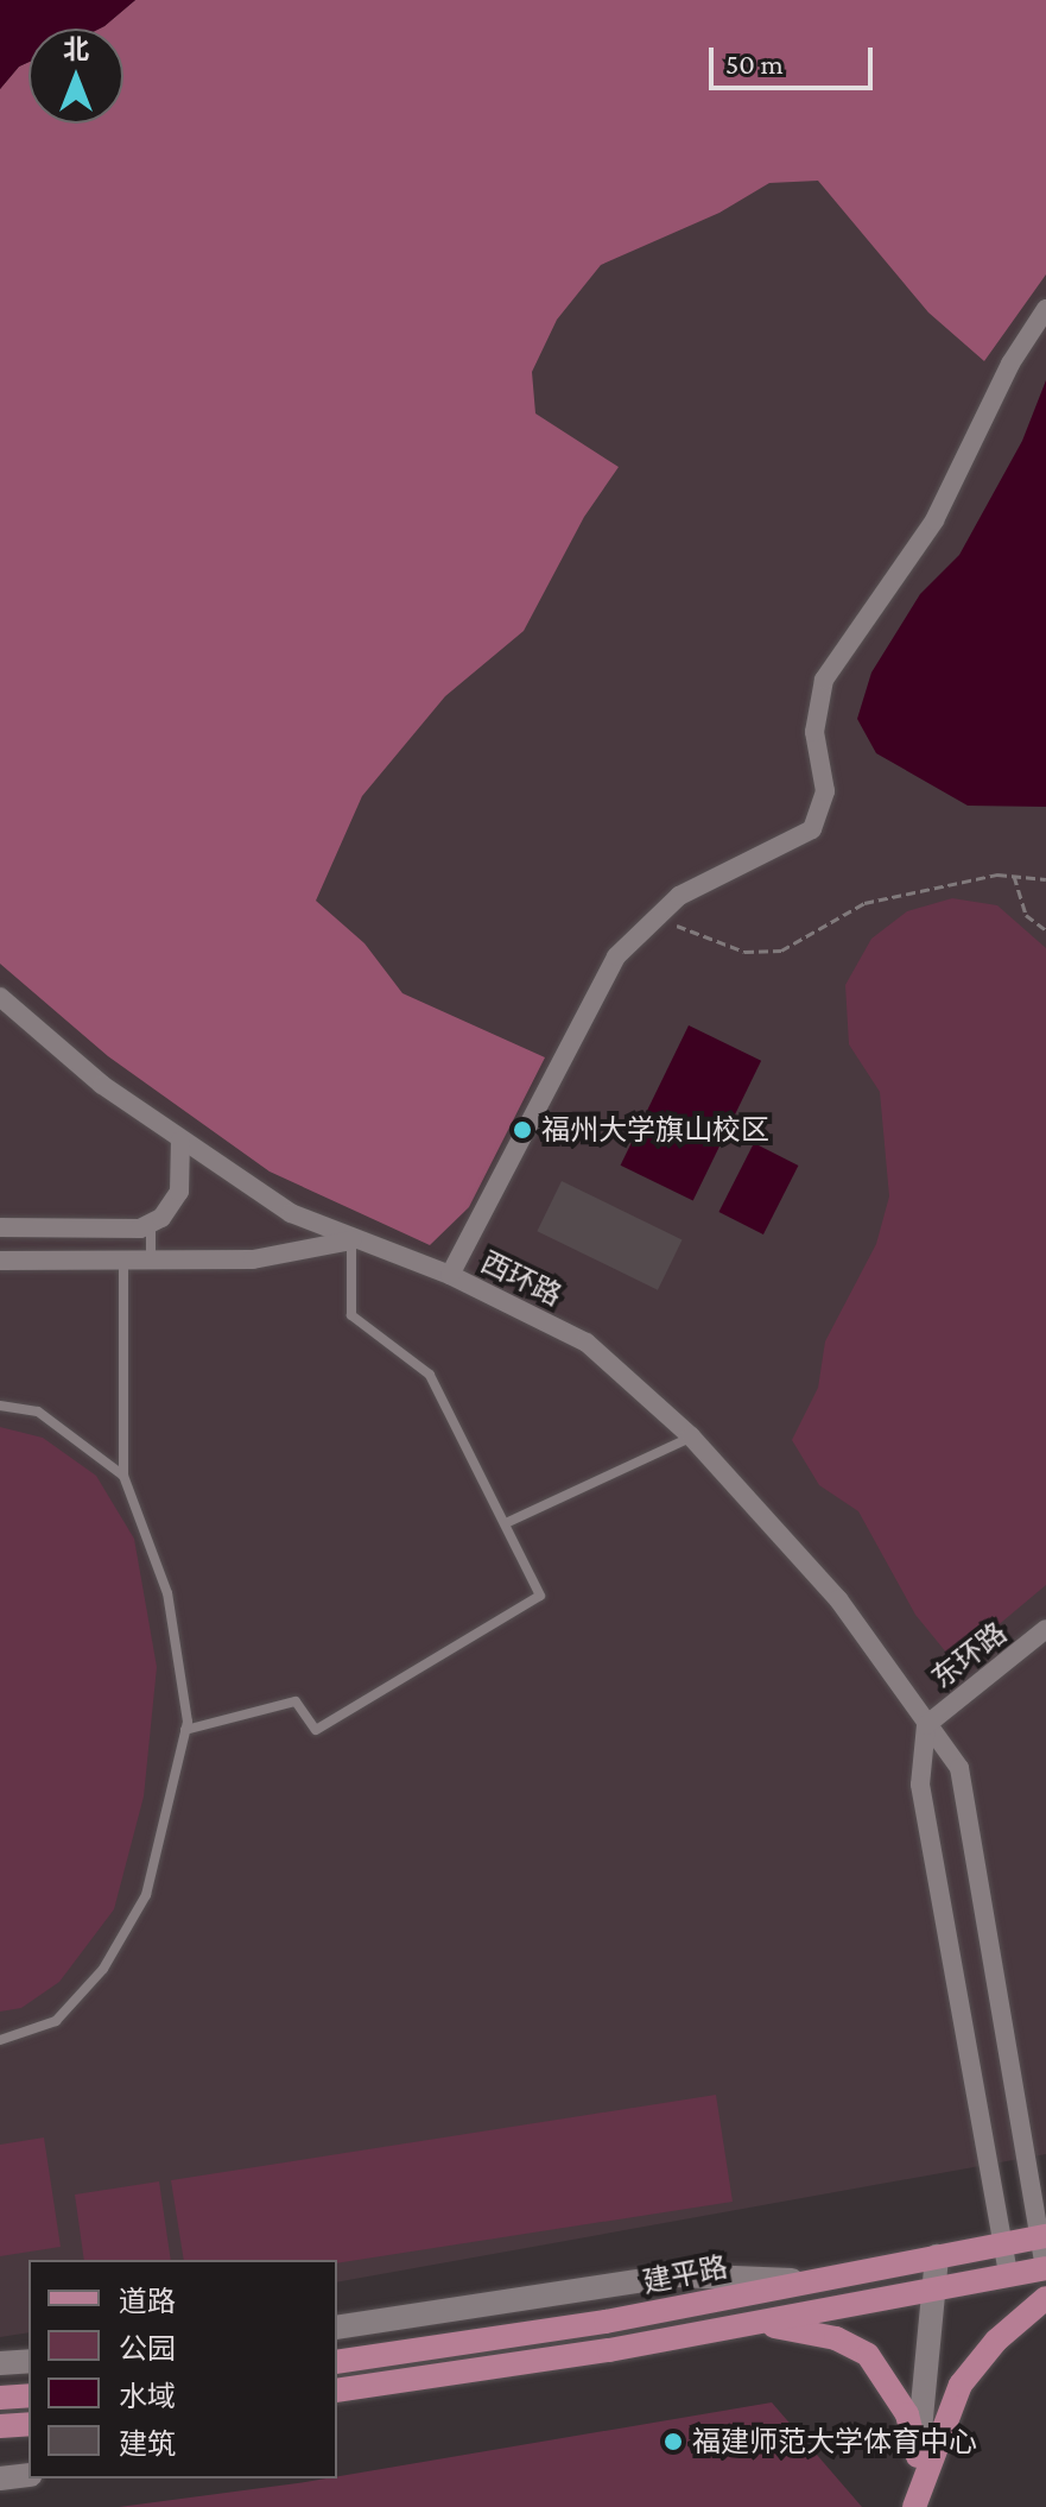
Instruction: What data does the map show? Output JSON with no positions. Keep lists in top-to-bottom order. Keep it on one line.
{"streets":{"main road":["建平路"],"street":["西环路","东环路"]},"crossings":[["西环路","东环路"],["西环路","建平路"]],"places":["福州大学旗山校区","福建师范大学体育中心"],"legend":["道路","公园","水域","建筑"],"scale_bar":"50 m","north":"top"}
